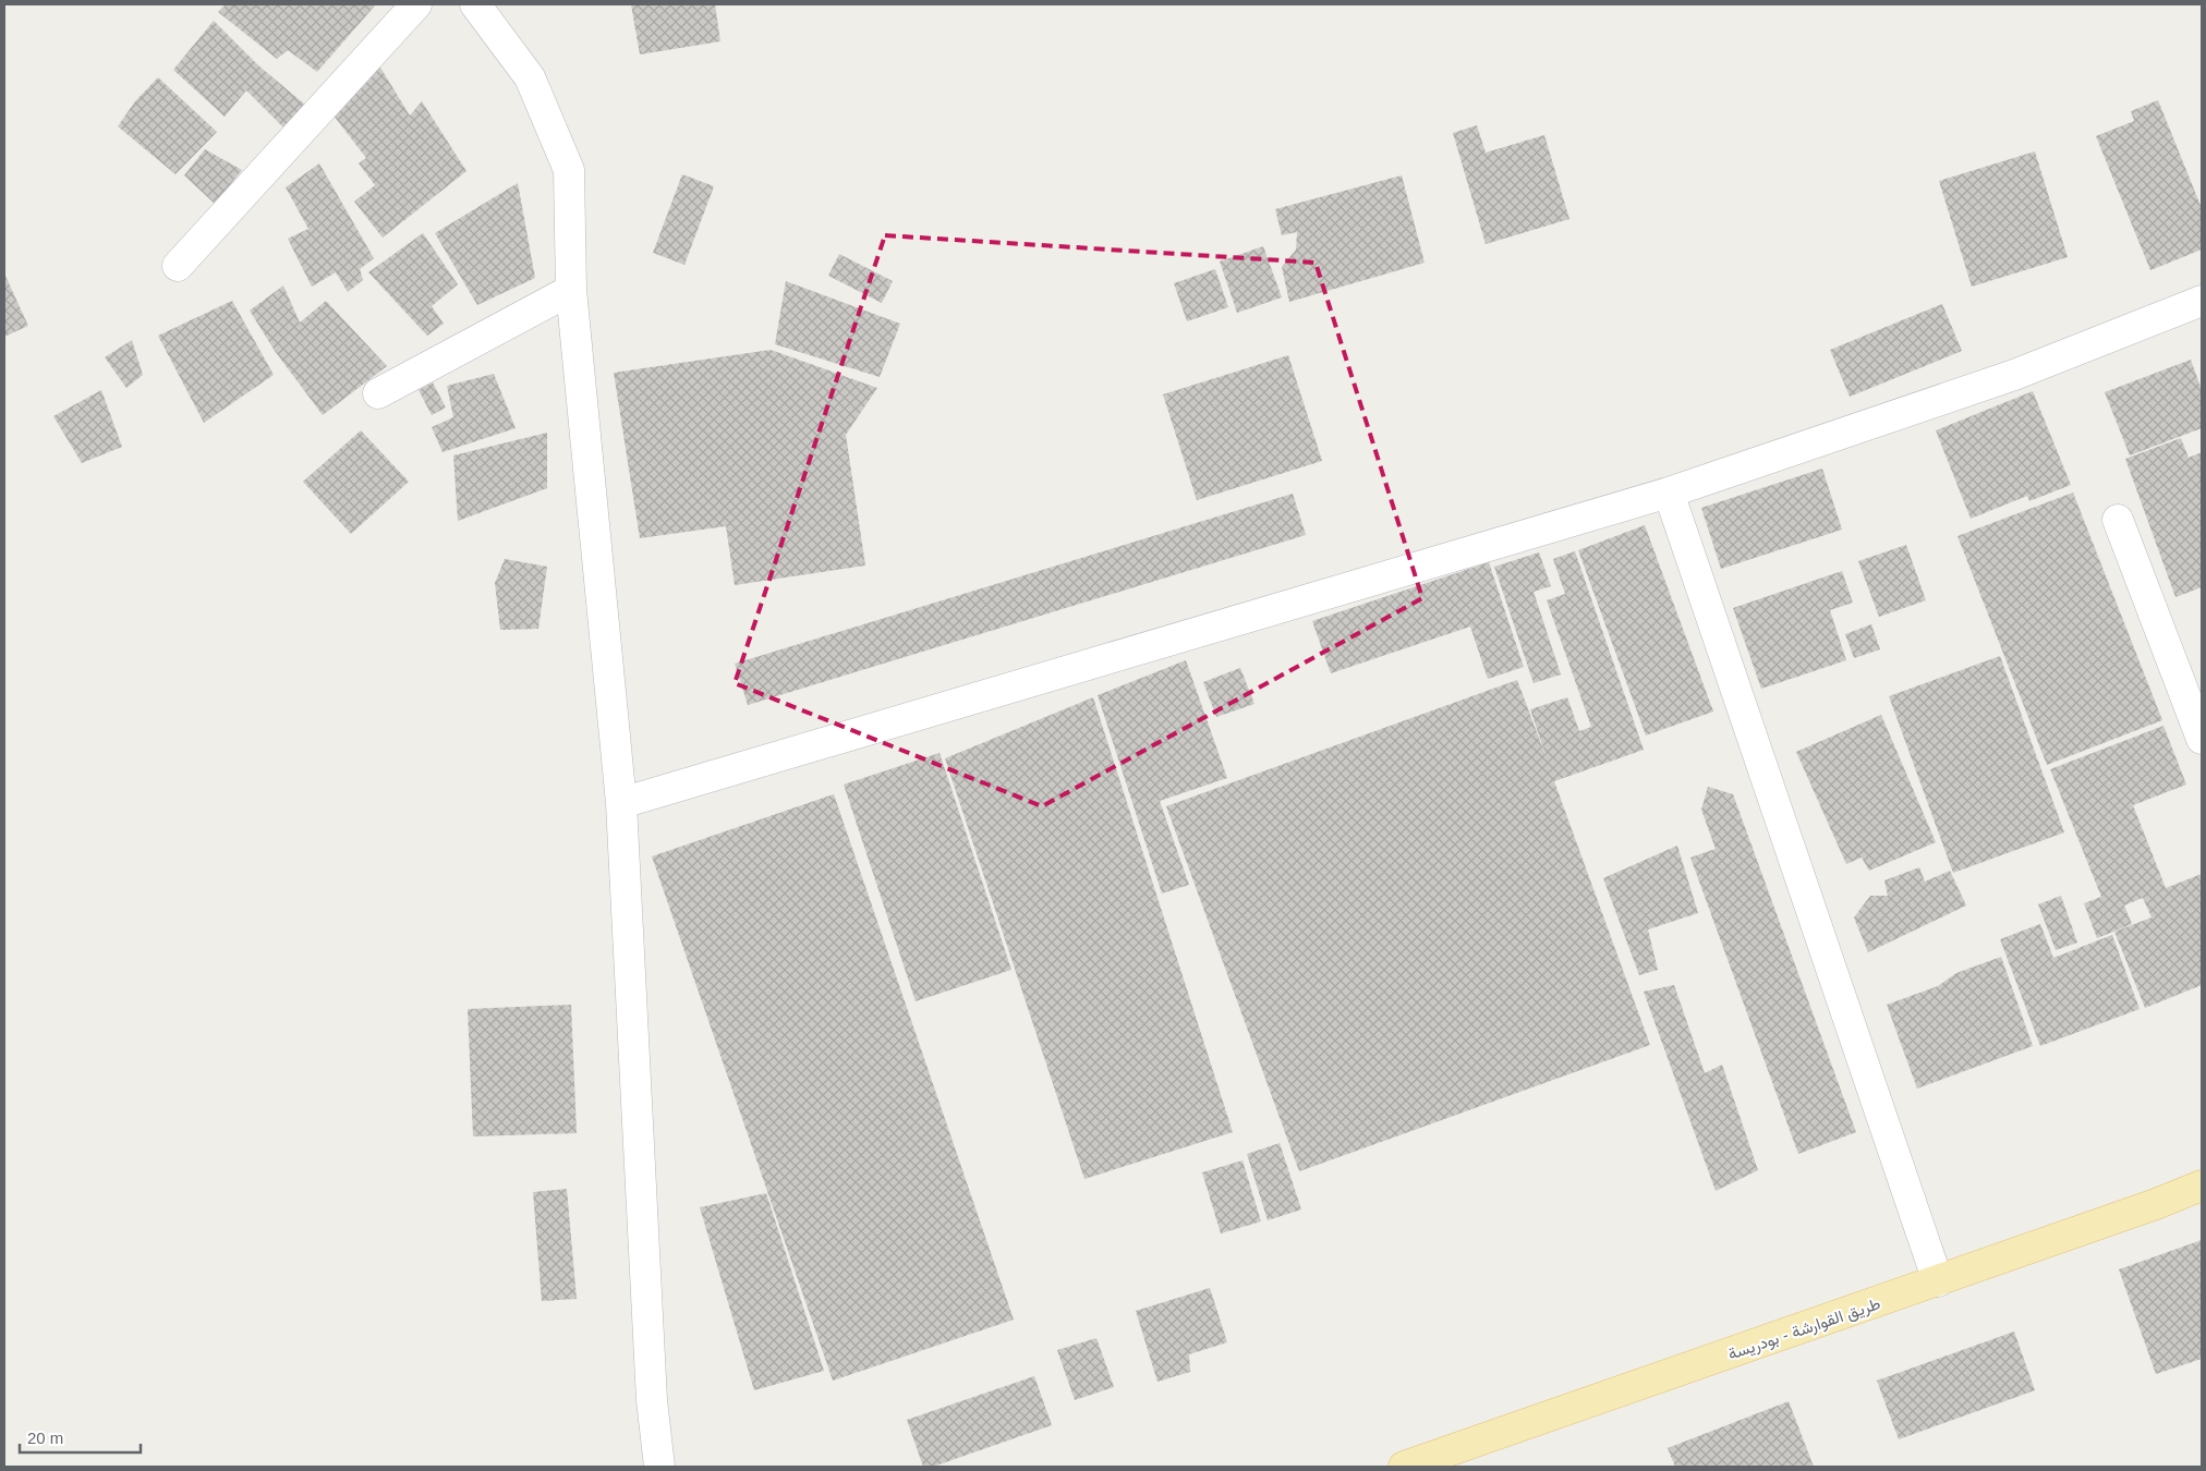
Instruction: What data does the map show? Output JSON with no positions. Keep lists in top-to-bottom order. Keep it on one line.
{"streets":{"main road":["طريق القوارشة - بودريسة"]},"scale_bar":"20 m"}
